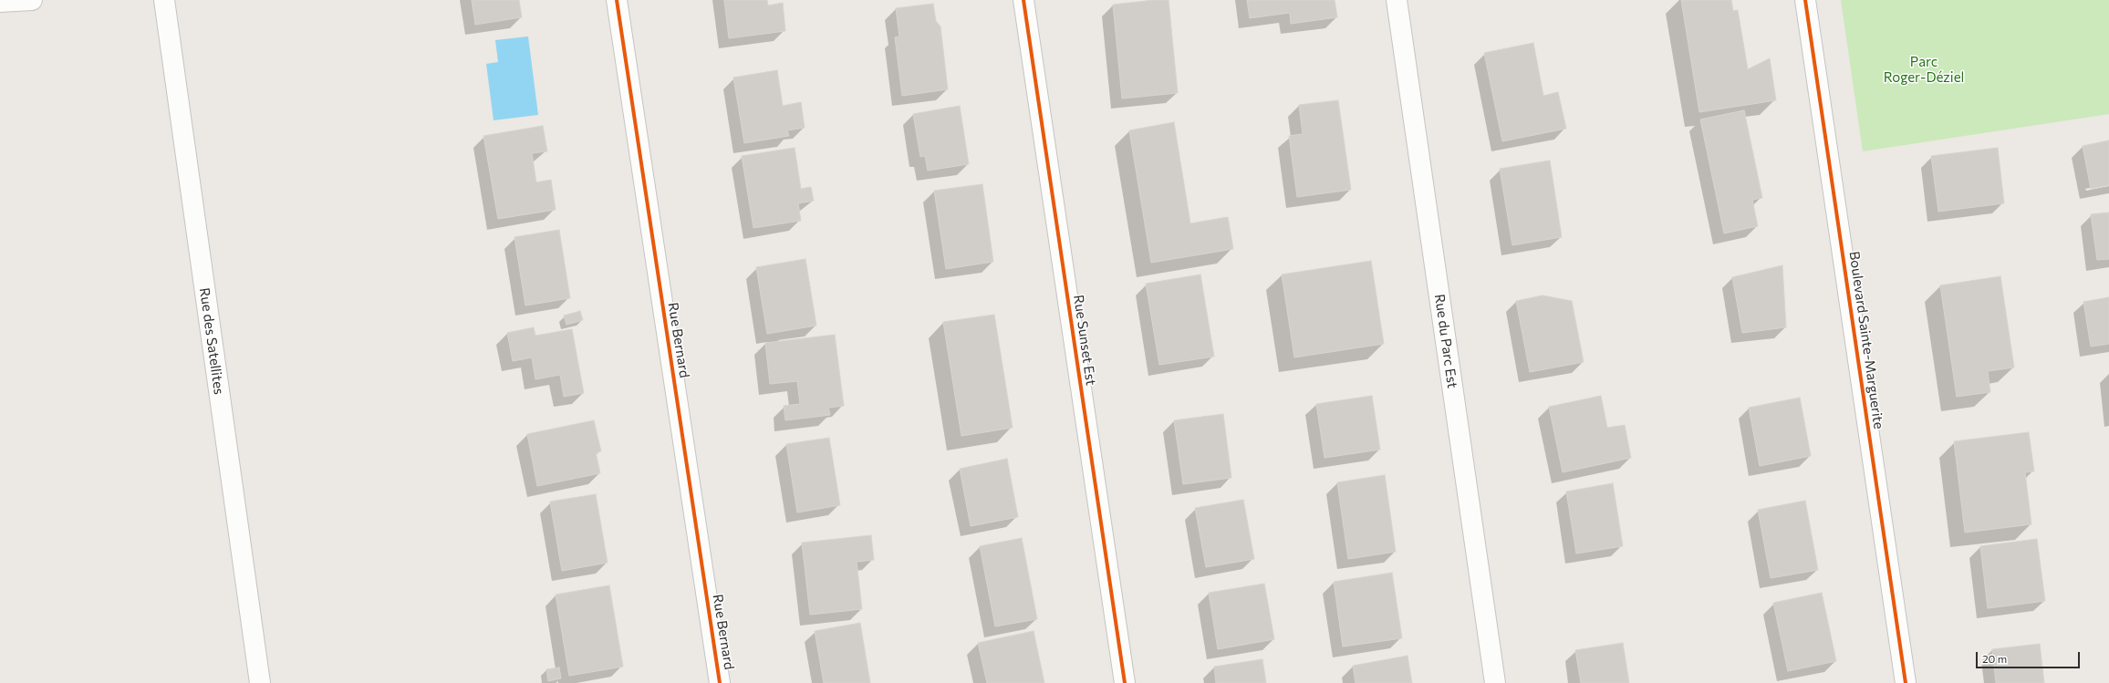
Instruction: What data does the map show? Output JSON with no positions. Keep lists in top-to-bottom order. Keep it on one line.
{"streets":{"street":["Rue Bernard","Rue Sunset Est","Boulevard Sainte-Marguerite","Rue des Satellites","Rue du Parc Est"]},"parks":["Parc Roger-Déziel"],"scale_bar":"20 m"}
